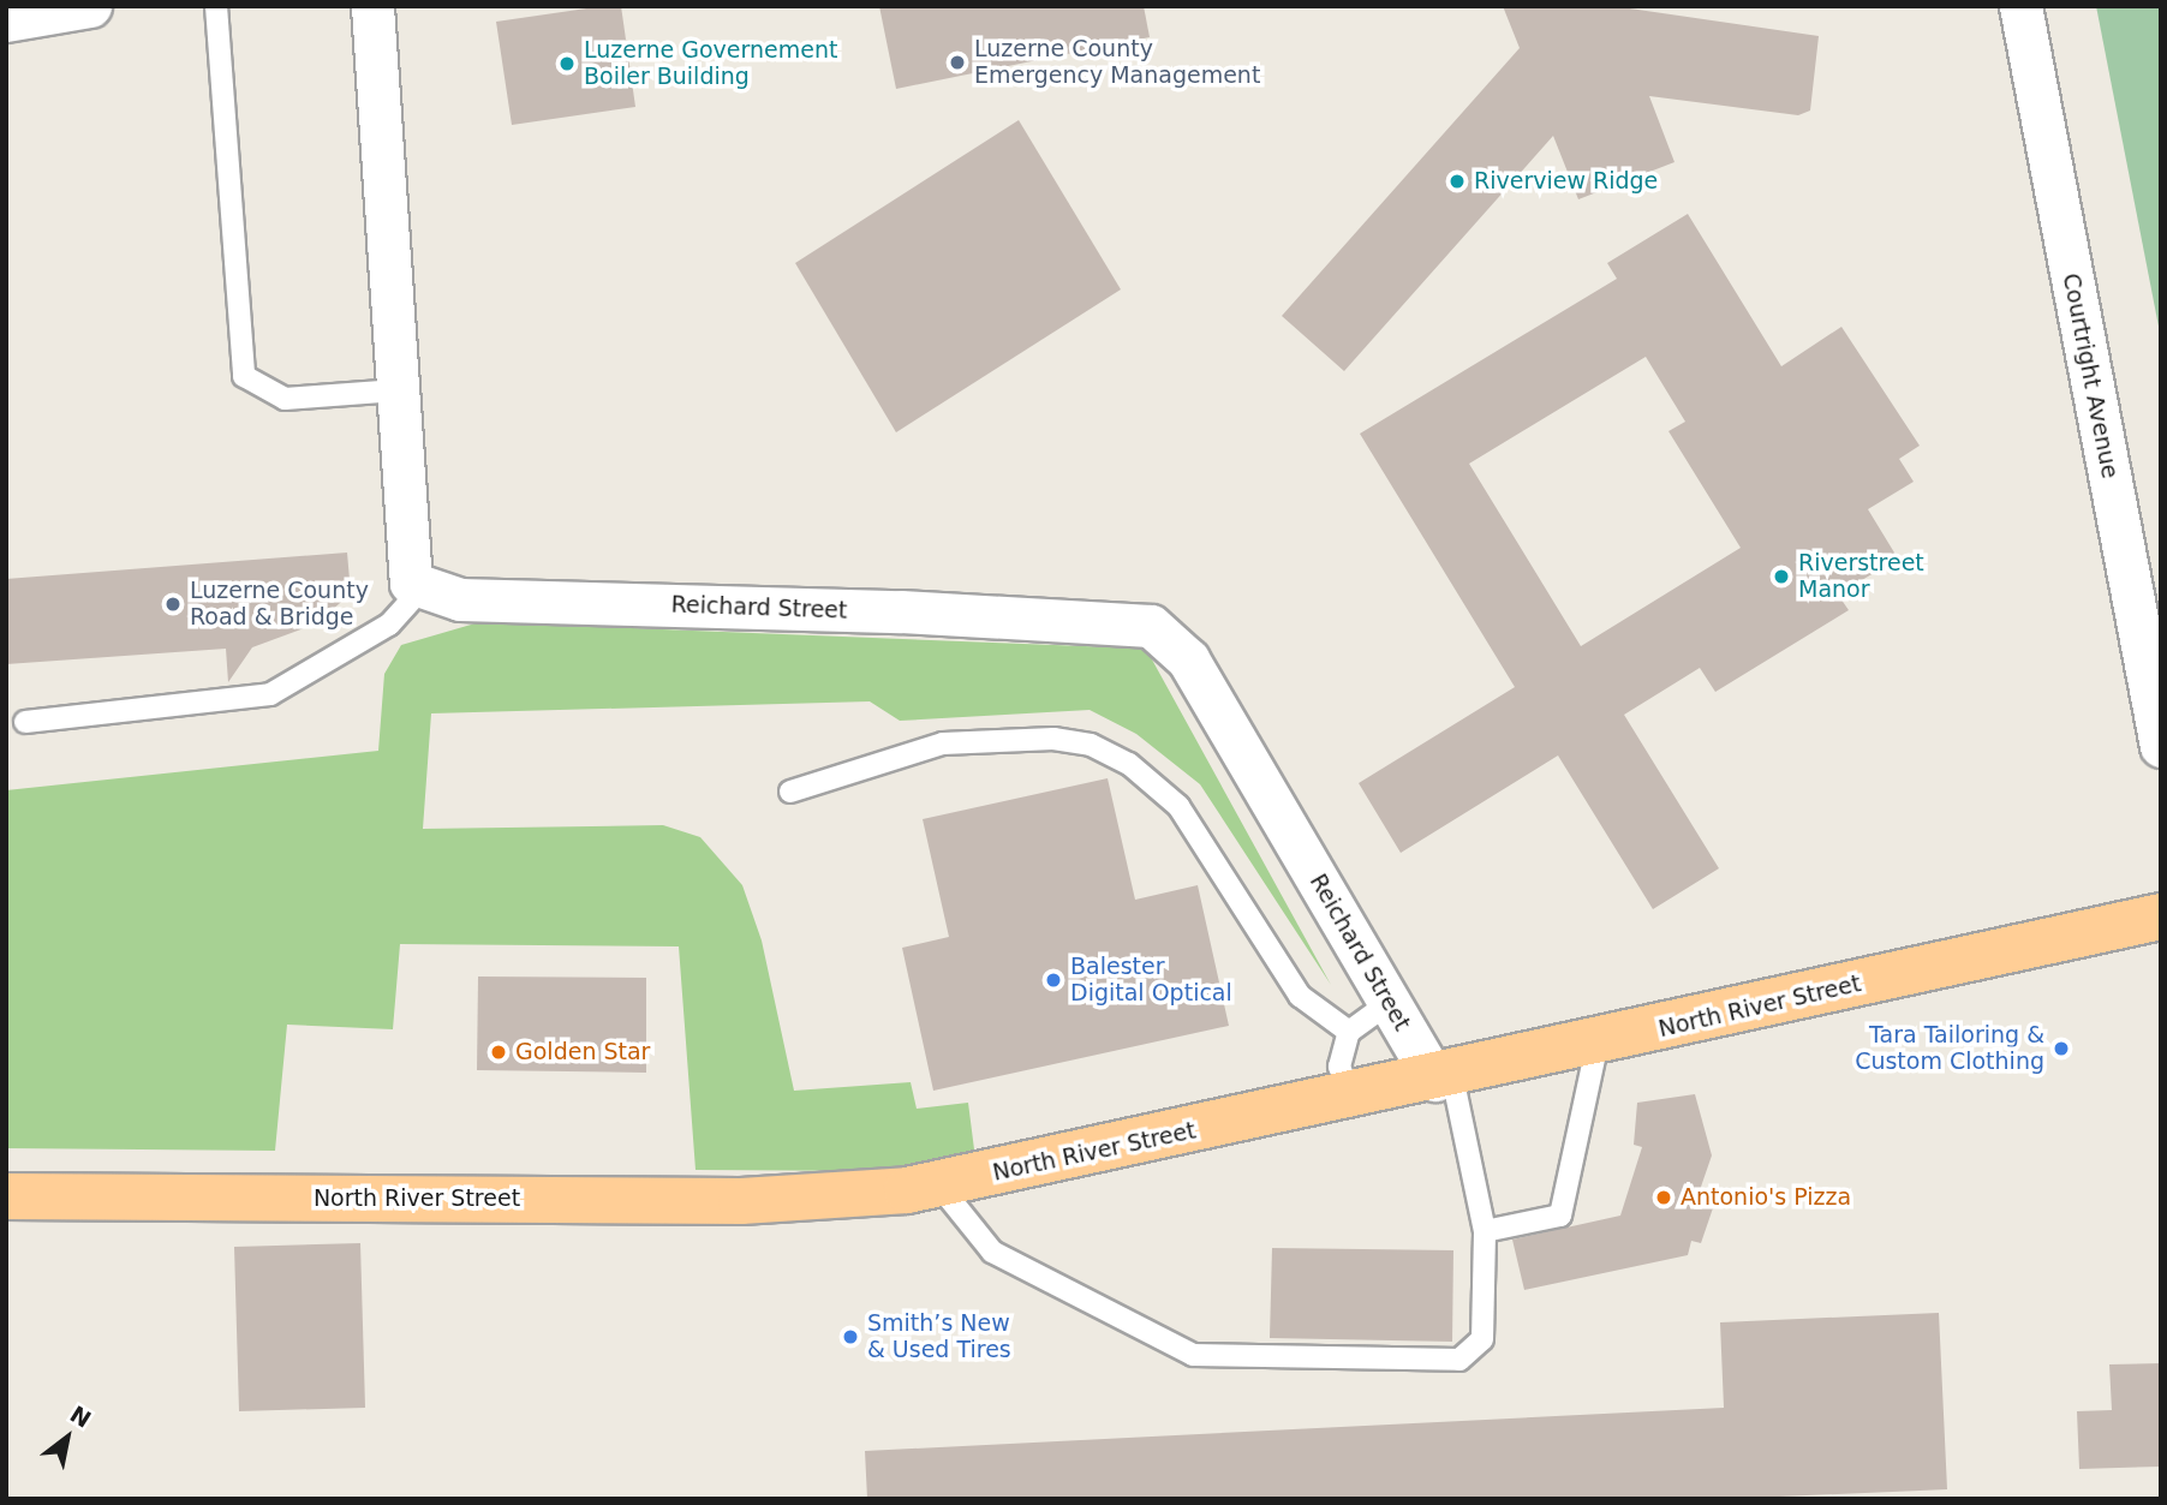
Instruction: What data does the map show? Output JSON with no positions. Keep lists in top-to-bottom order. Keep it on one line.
{"streets":{"main road":["North River Street"],"street":["Courtright Avenue","Reichard Street"]},"crossings":[["Reichard Street","North River Street"]],"places":["Luzerne County Emergency Management","Luzerne Governement Boiler Building","Riverview Ridge","Riverstreet Manor","Luzerne County Road & Bridge","Balester Digital Optical","Tara Tailoring & Custom Clothing","Golden Star","Antonio's Pizza","Smith’s New & Used Tires"],"north":"top right"}
